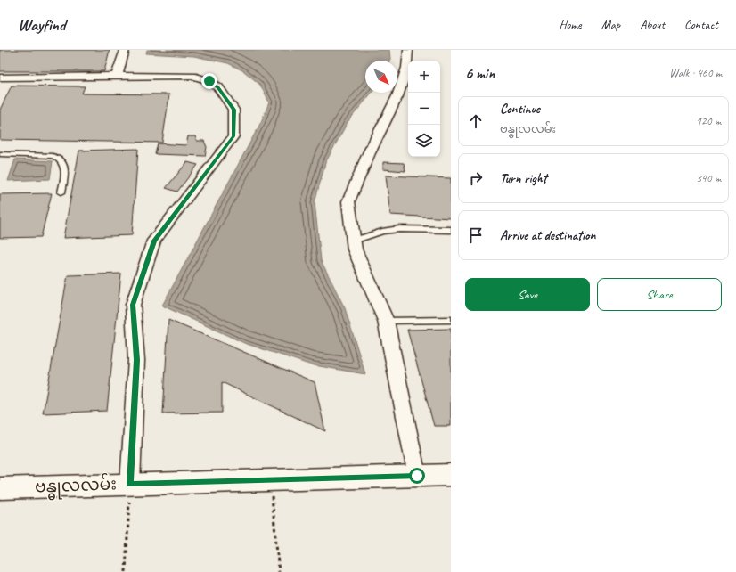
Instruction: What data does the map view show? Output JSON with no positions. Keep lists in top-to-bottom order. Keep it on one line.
{"streets":{"street":["ဗန္ဓုလလမ်း"]},"north":"bottom right","page":{"header":"Wayfind","nav":["Home","Map","About","Contact"],"heading":["6 min","Walk · 460 m"],"map_buttons":["+","−"],"list":[["Continue","ဗန္ဓုလလမ်း","120 m"],["Turn right","340 m"],"Arrive at destination"],"buttons":["Save","Share"]}}
